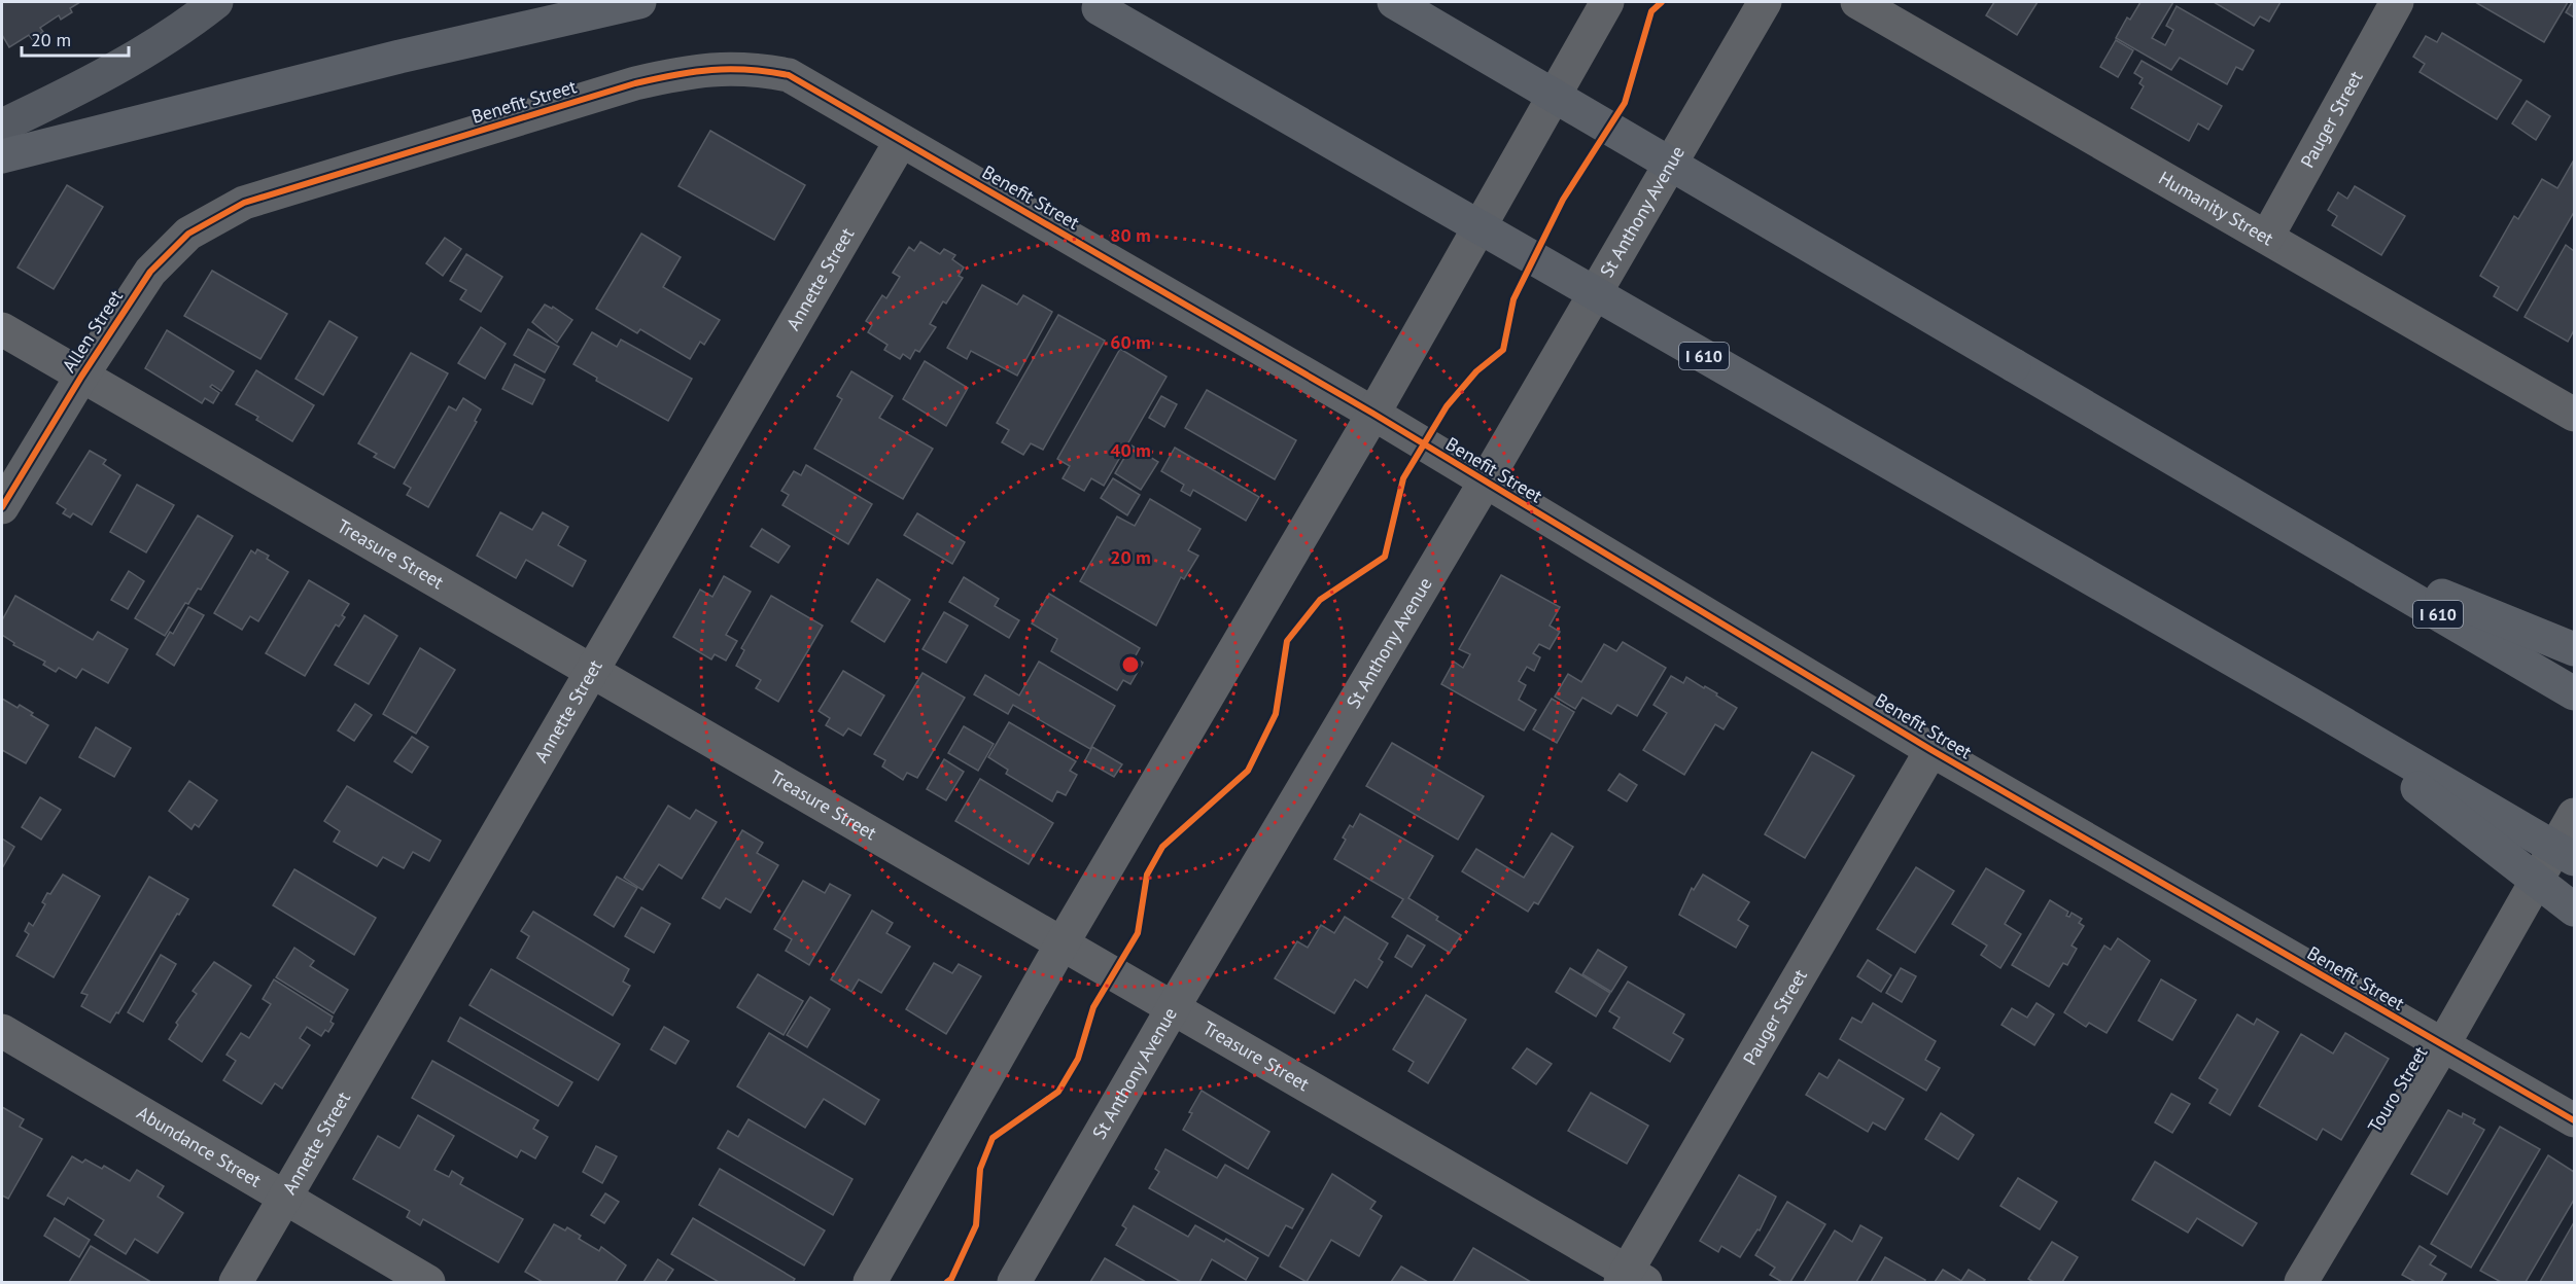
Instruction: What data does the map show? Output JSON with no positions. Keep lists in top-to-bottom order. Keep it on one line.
{"streets":{"highway":["I 610"],"street":["Benefit Street","Pauger Street","Humanity Street","St Anthony Avenue","Annette Street","Allen Street","Treasure Street","Touro Street","Abundance Street"]},"crossings":[["Benefit Street","Pauger Street"],["Benefit Street","St Anthony Avenue"],["Benefit Street","Annette Street"],["Benefit Street","Allen Street"],["Benefit Street","Touro Street"],["Pauger Street","Humanity Street"],["Pauger Street","Treasure Street"],["St Anthony Avenue","Treasure Street"],["Annette Street","Treasure Street"],["Annette Street","Abundance Street"],["Allen Street","Treasure Street"]],"scale_bar":"20 m","rings":["80 m","60 m","40 m","20 m"]}
